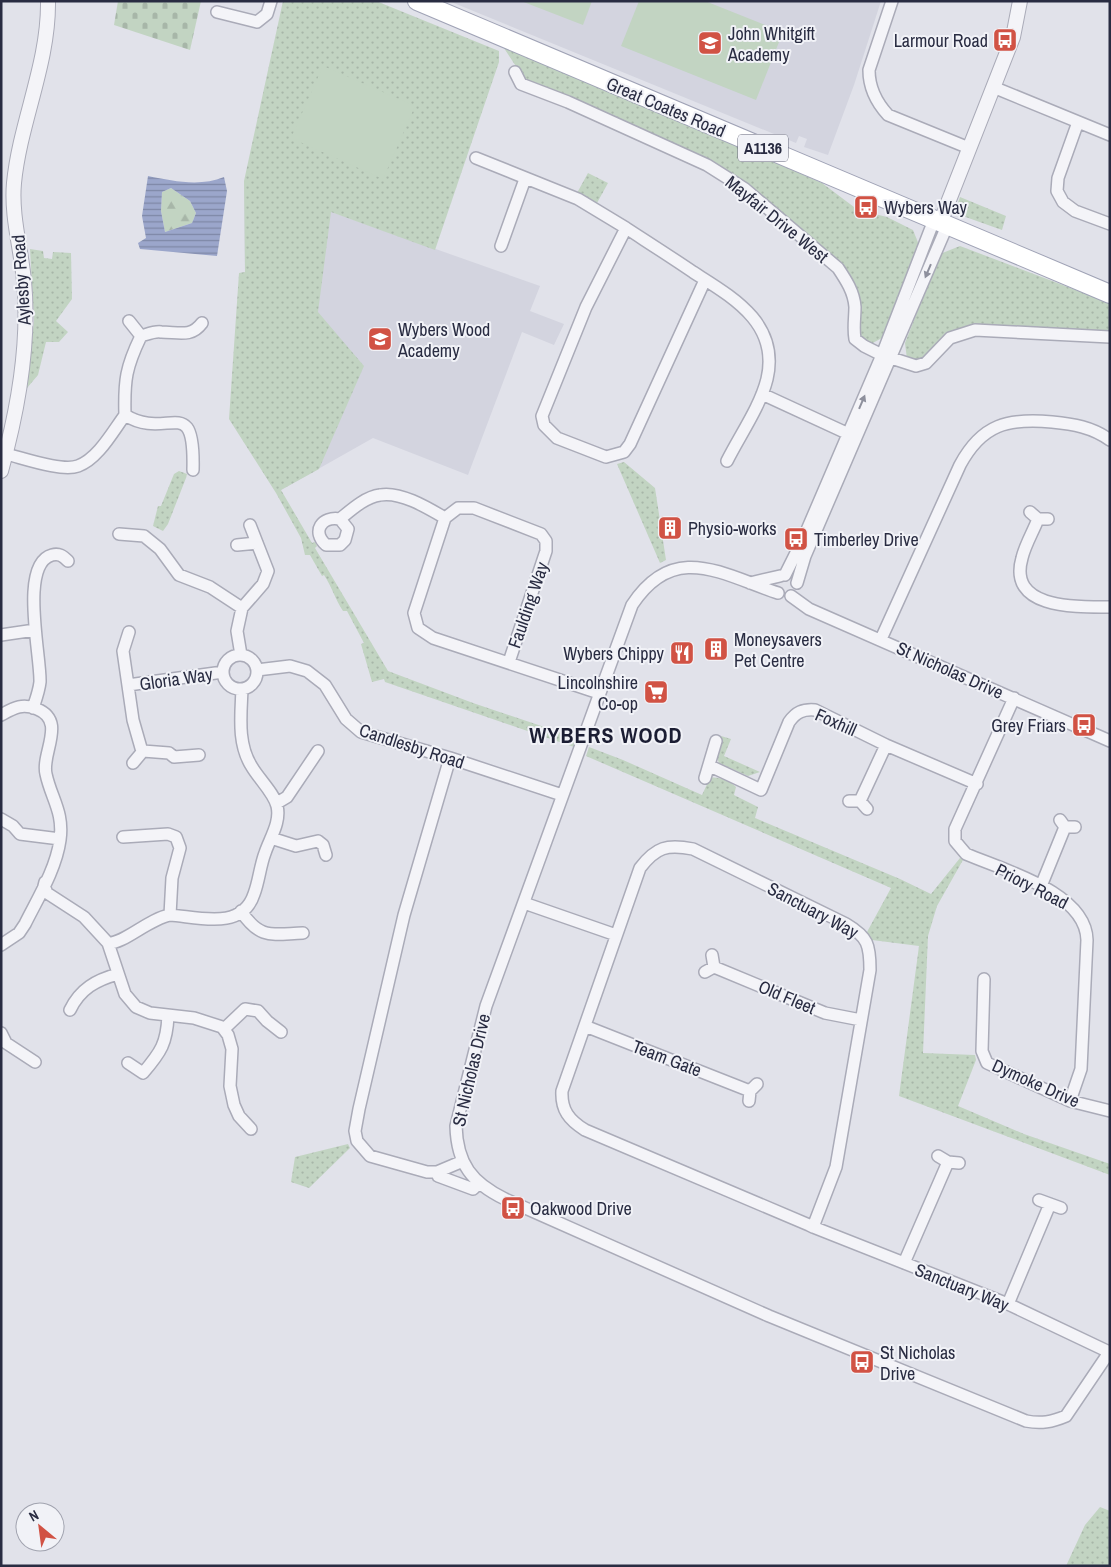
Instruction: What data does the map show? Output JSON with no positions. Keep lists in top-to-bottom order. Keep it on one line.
{"streets":{"main road":["Great Coates Road","A1136"],"street":["Mayfair Drive West","Aylesby Road","Faulding Way","St Nicholas Drive","Gloria Way","Foxhill","Candlesby Road","Priory Road","Sanctuary Way","Old Fleet","Team Gate","Dymoke Drive"]},"crossings":[["Faulding Way","St Nicholas Drive"],["St Nicholas Drive","Candlesby Road"],["St Nicholas Drive","Priory Road"],["St Nicholas Drive","Sanctuary Way"],["Gloria Way","Candlesby Road"],["Foxhill","Priory Road"],["Priory Road","Dymoke Drive"],["Sanctuary Way","Old Fleet"],["Sanctuary Way","Team Gate"]],"districts":["WYBERS WOOD"],"places":{"bus stop":["Larmour Road","Wybers Way","Timberley Drive","Grey Friars","Oakwood Drive","St Nicholas Drive"],"school or university":["John Whitgift Academy","Wybers Wood Academy"],"building":["Physio-works","Moneysavers Pet Centre"],"restaurant":["Wybers Chippy"],"supermarket":["Lincolnshire Co-op"]},"north":"top left"}
